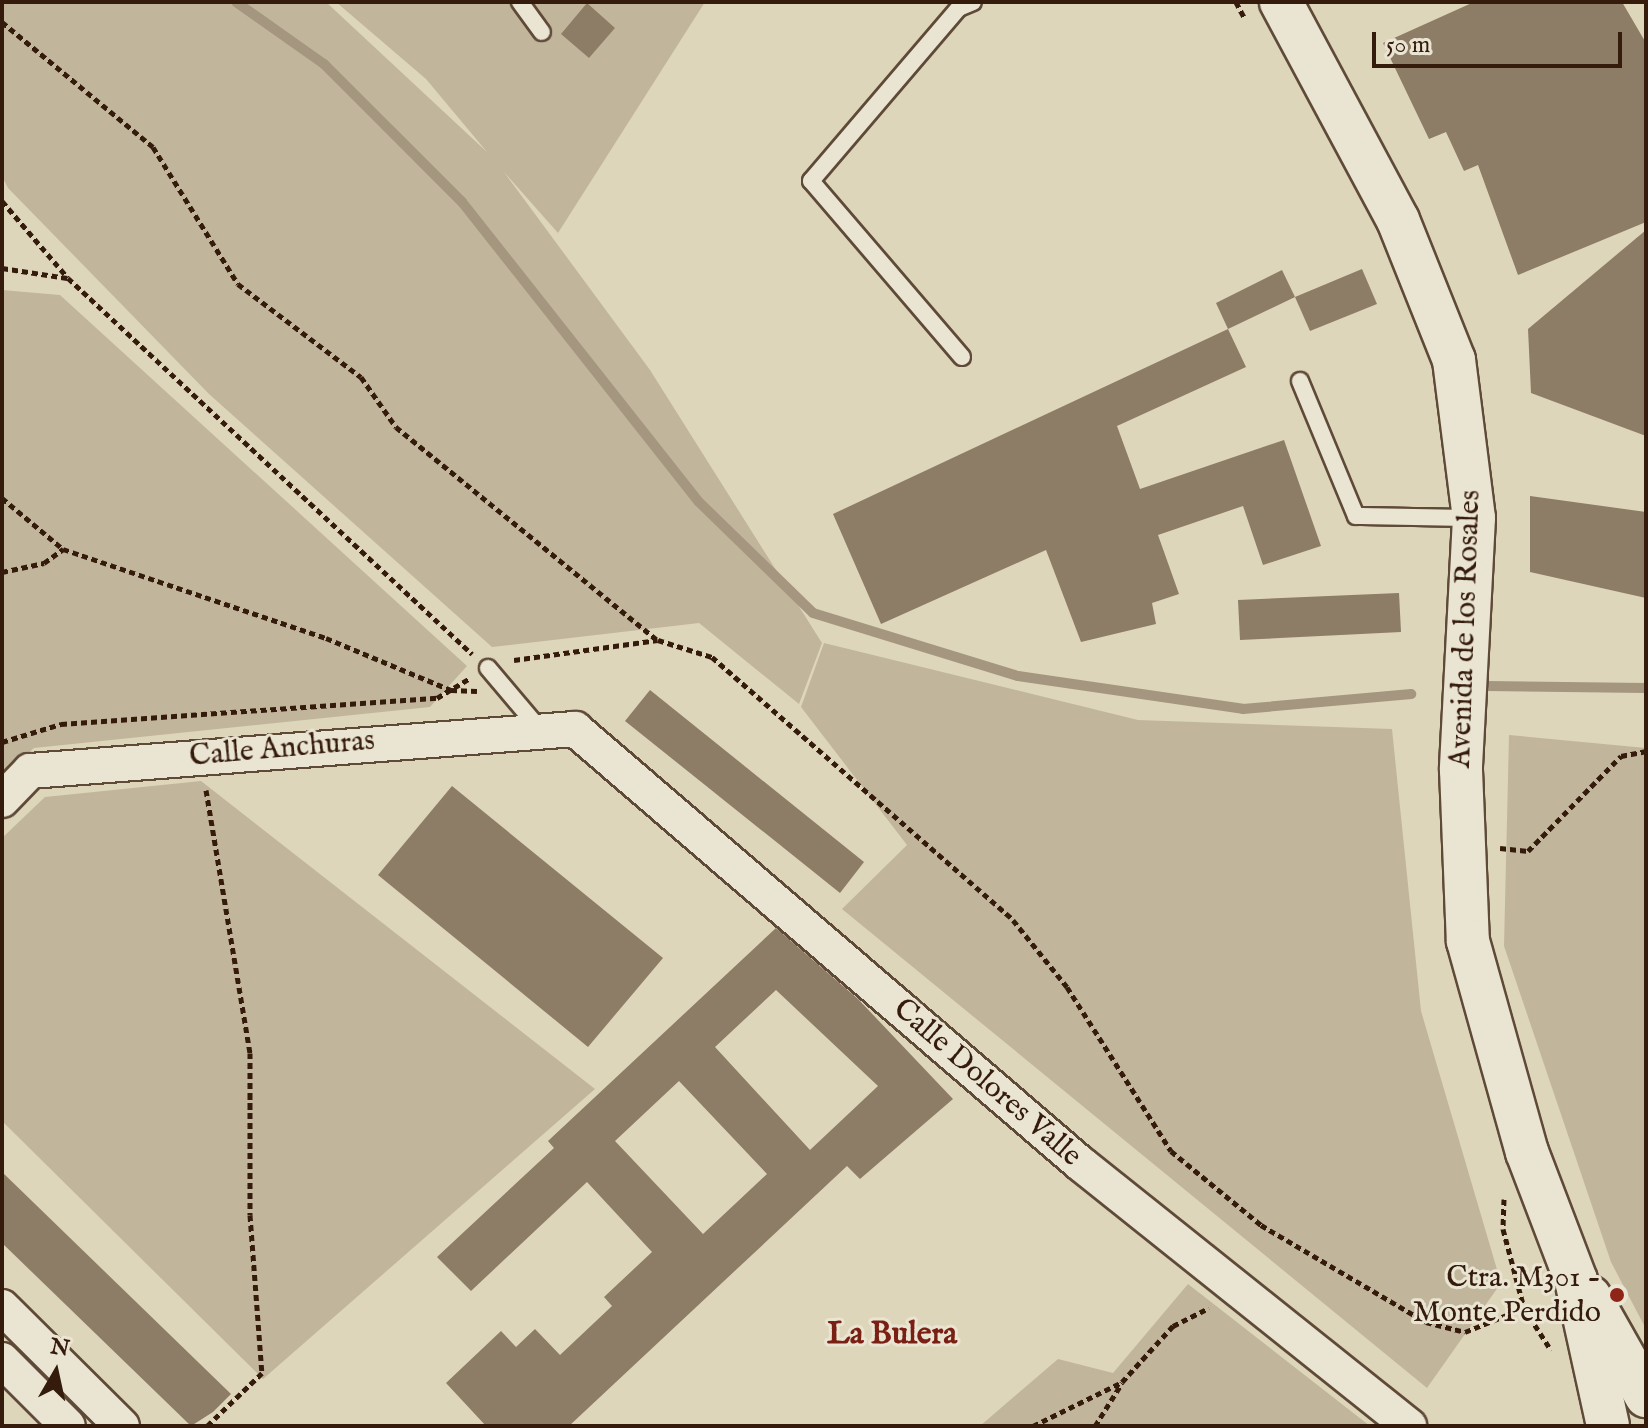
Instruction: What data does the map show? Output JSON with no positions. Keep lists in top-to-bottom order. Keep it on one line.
{"streets":{"street":["Avenida de los Rosales","Calle Anchuras","Calle Dolores Valle"]},"crossings":[["Calle Anchuras","Calle Dolores Valle"]],"districts":["La Bulera"],"places":["Ctra. M301 - Monte Perdido"],"scale_bar":"50 m","north":"top"}
